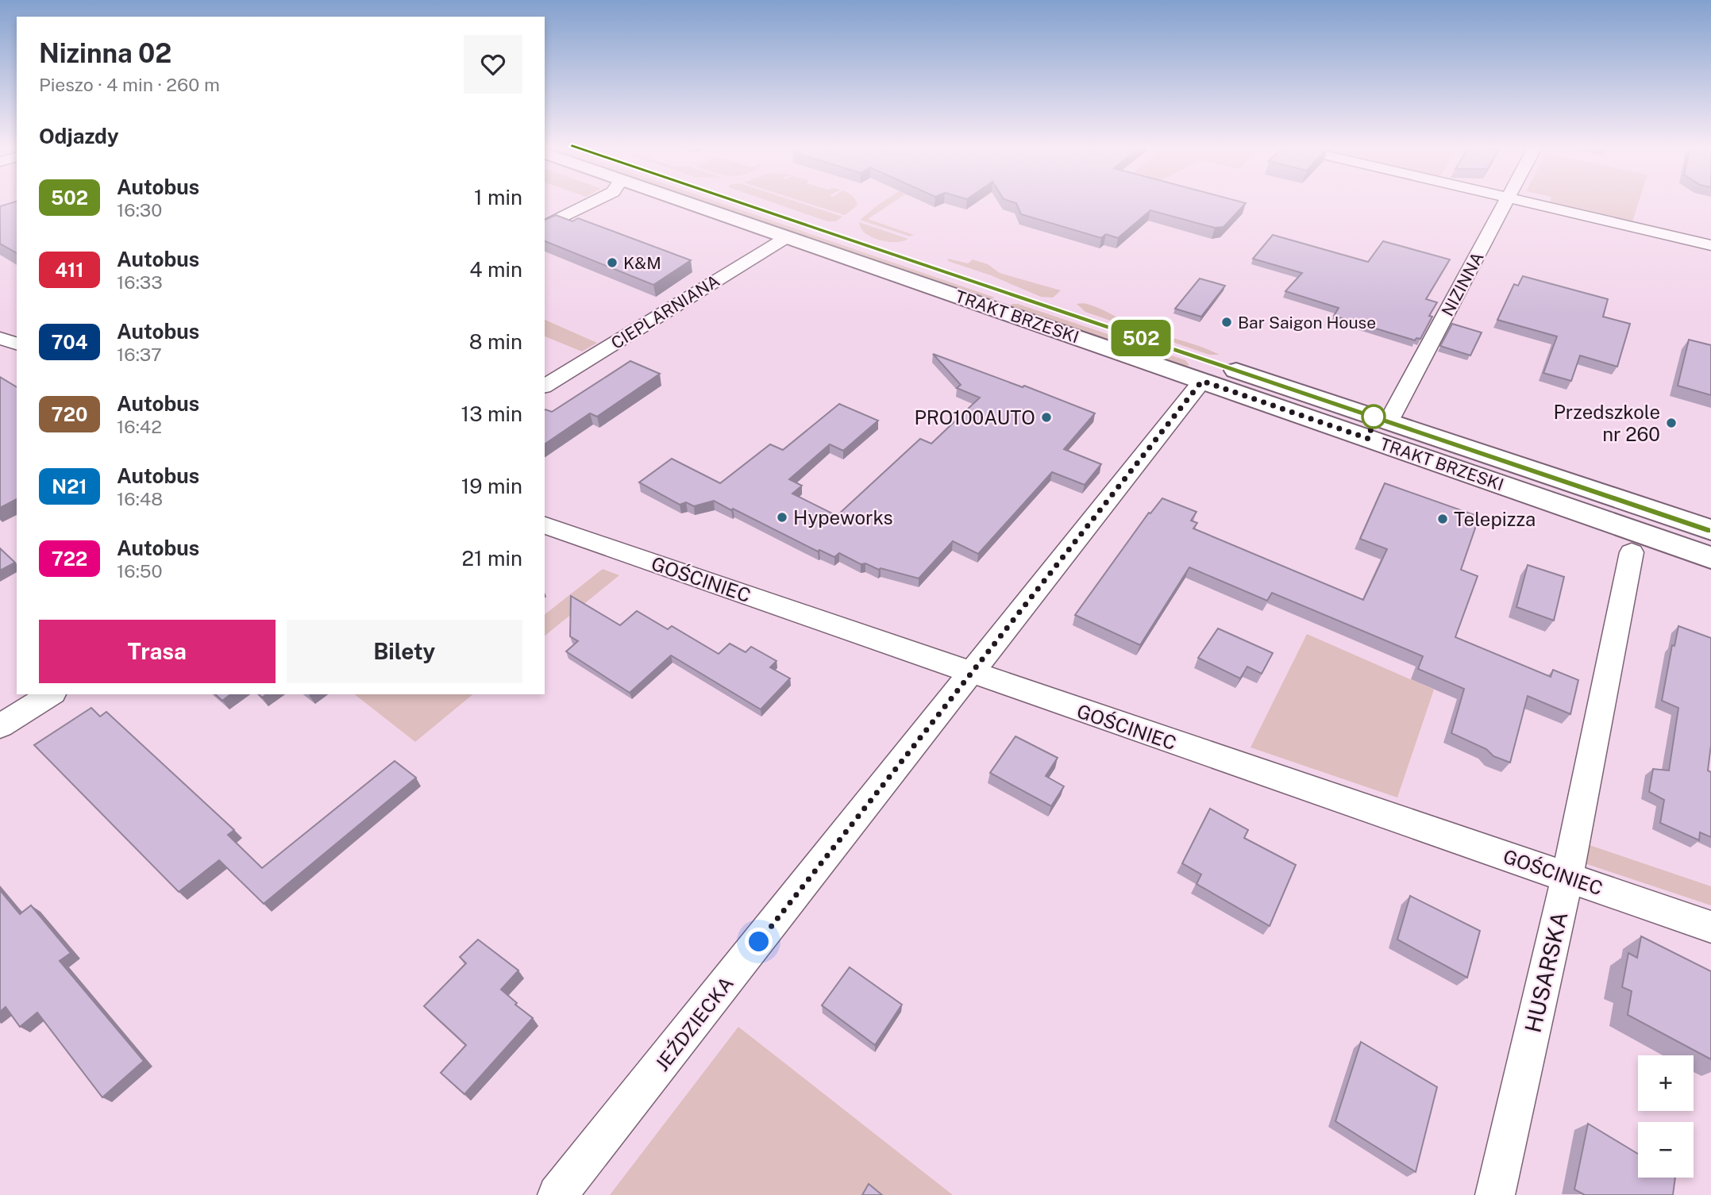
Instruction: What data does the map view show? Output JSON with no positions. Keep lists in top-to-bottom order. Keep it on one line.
{"streets":{"main road":["TRAKT BRZESKI"],"street":["NIZINNA","CIEPLARNIANA","GOŚCINIEC","HUSARSKA","JEŹDZIECKA"]},"crossings":[["NIZINNA","TRAKT BRZESKI"],["CIEPLARNIANA","TRAKT BRZESKI"],["TRAKT BRZESKI","JEŹDZIECKA"],["GOŚCINIEC","HUSARSKA"],["GOŚCINIEC","JEŹDZIECKA"]],"places":["K&M","Bar Saigon House","PRO100AUTO","Przedszkole nr 260","Hypeworks","Telepizza"],"lines":["bus line 502"],"page":{"on_map":"502","heading":[["Nizinna 02","Pieszo · 4 min · 260 m"],"Odjazdy"],"list":[{"mark":"502","name":"Autobus","note":"16:30","value":"1 min"},{"mark":"411","name":"Autobus","note":"16:33","value":"4 min"},{"mark":"704","name":"Autobus","note":"16:37","value":"8 min"},{"mark":"720","name":"Autobus","note":"16:42","value":"13 min"},{"mark":"N21","name":"Autobus","note":"16:48","value":"19 min"},{"mark":"722","name":"Autobus","note":"16:50","value":"21 min"}],"buttons":["Trasa","Bilety"],"map_buttons":["+","−"]}}
